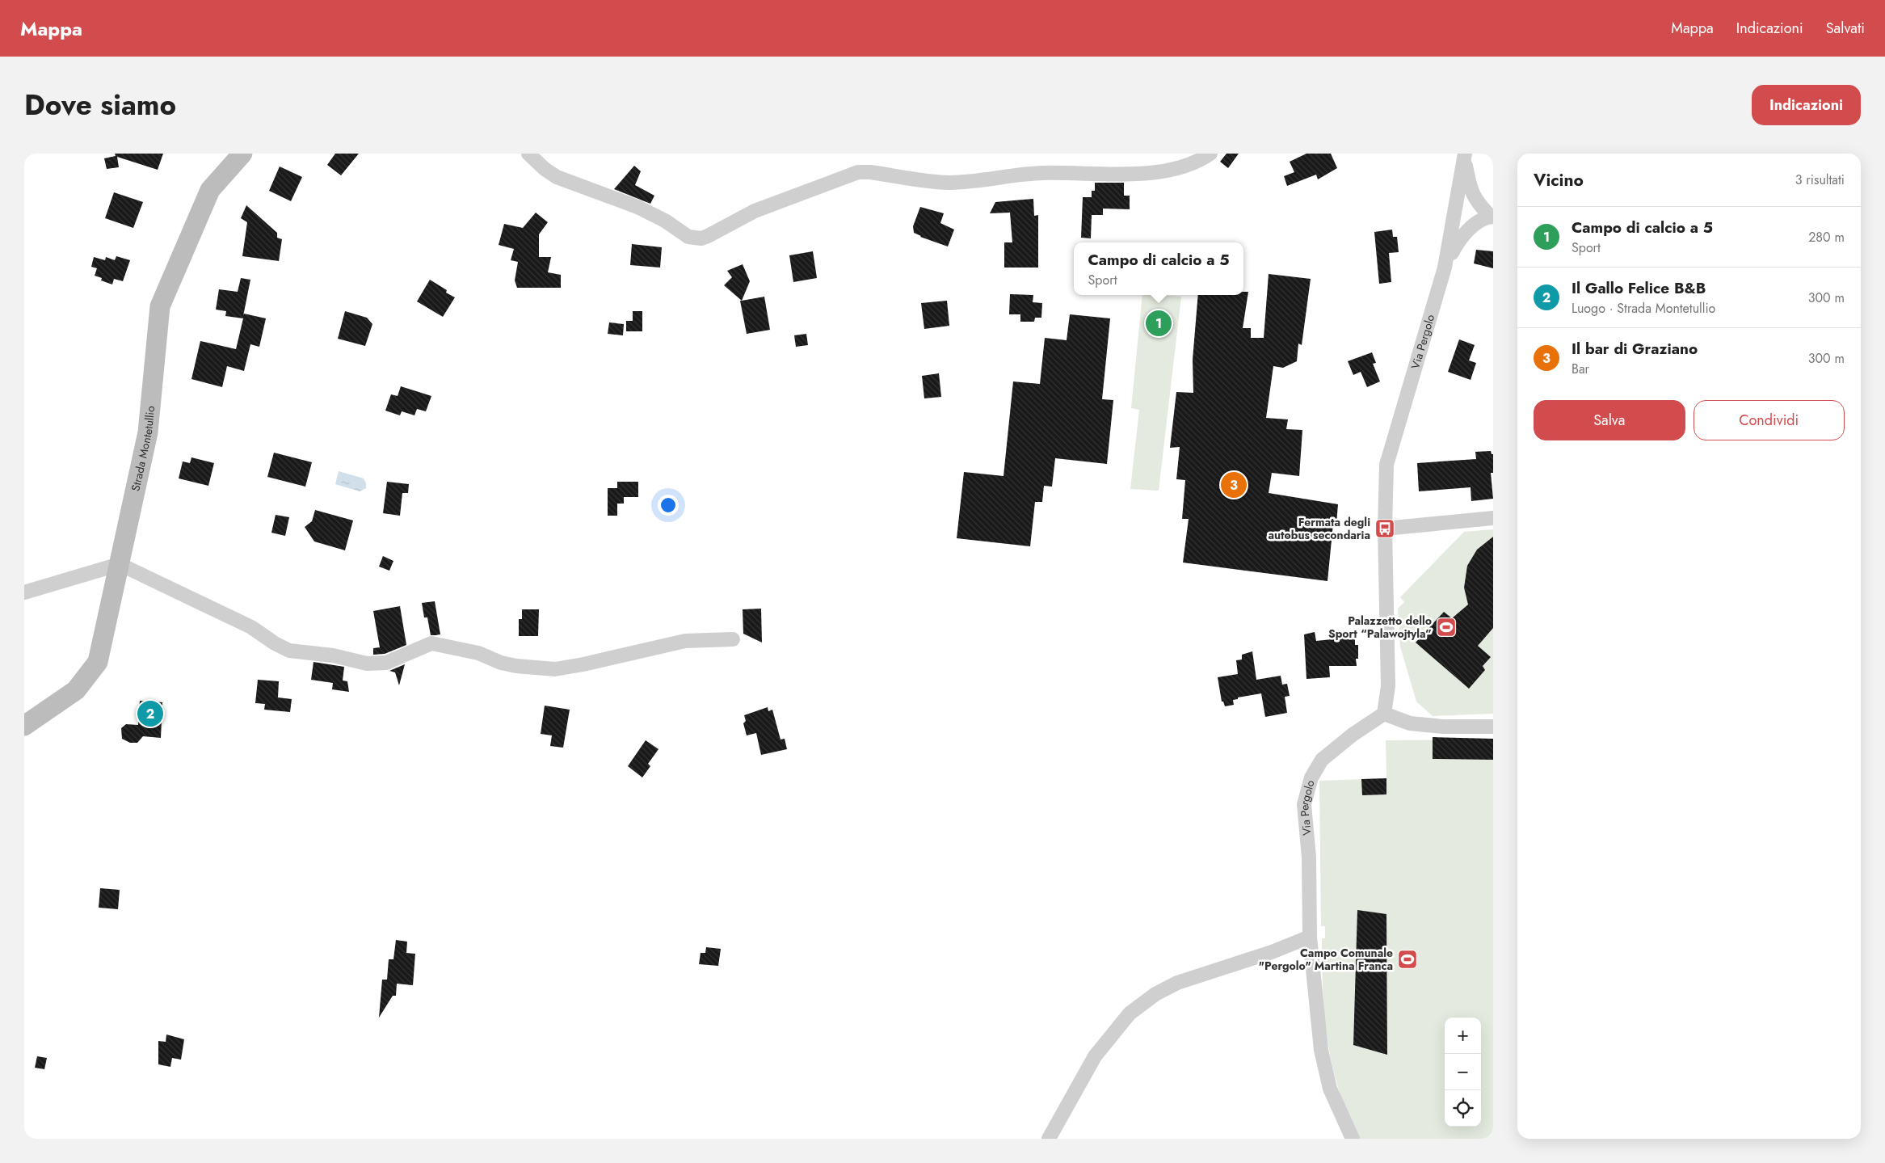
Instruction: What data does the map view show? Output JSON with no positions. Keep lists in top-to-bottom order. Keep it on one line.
{"streets":{"street":["Via Pergolo","Strada Montetullio"]},"places":{"bus stop":["Fermata degli autobus secondaria"],"sports":["Palazzetto dello Sport “Palawojtyla”","Campo Comunale \"Pergolo\" Martina Franca"]},"page":{"header":"Mappa","nav":["Mappa","Indicazioni","Salvati"],"title":"Dove siamo","buttons":["Indicazioni",["Salva","Condividi"]],"heading":["Vicino","3 risultati"],"list":[{"mark":"1","name":"Campo di calcio a 5","note":"Sport","value":"280 m"},{"mark":"2","name":"Il Gallo Felice B&B","note":"Luogo · Strada Montetullio","value":"300 m"},{"mark":"3","name":"Il bar di Graziano","note":"Bar","value":"300 m"}],"popup":["Campo di calcio a 5","Sport"],"pins":["1","3","2"],"map_buttons":["+","−"]}}
